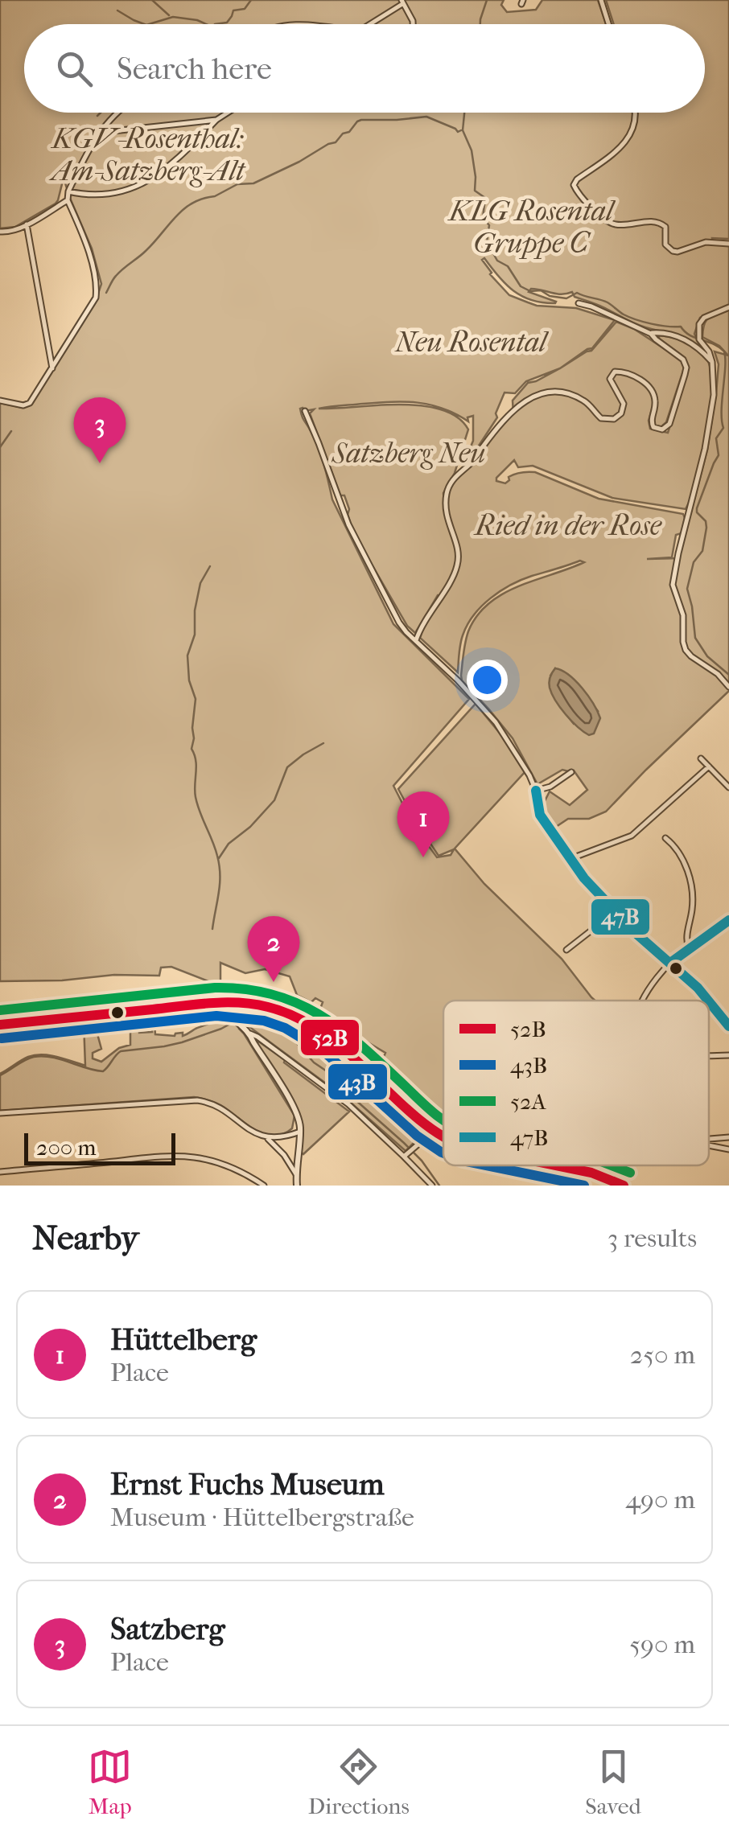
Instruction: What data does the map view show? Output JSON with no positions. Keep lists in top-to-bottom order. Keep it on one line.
{"parks":["KGV-Rosenthal: Am-Satzberg-Alt","KLG Rosental Gruppe C","Neu Rosental","Satzberg Neu","Ried in der Rose"],"lines":["transit line 47B","transit line 52A","transit line 52B","transit line 43B"],"legend":["52B","43B","52A","47B"],"scale_bar":"200 m","page":{"search":"Search here","pins":["3","1","2"],"scale":"200 m","heading":["Nearby","3 results"],"list":[{"mark":"1","name":"Hüttelberg","note":"Place","value":"250 m"},{"mark":"2","name":"Ernst Fuchs Museum","note":"Museum · Hüttelbergstraße","value":"490 m"},{"mark":"3","name":"Satzberg","note":"Place","value":"590 m"}],"nav":["Map","Directions","Saved"]}}
